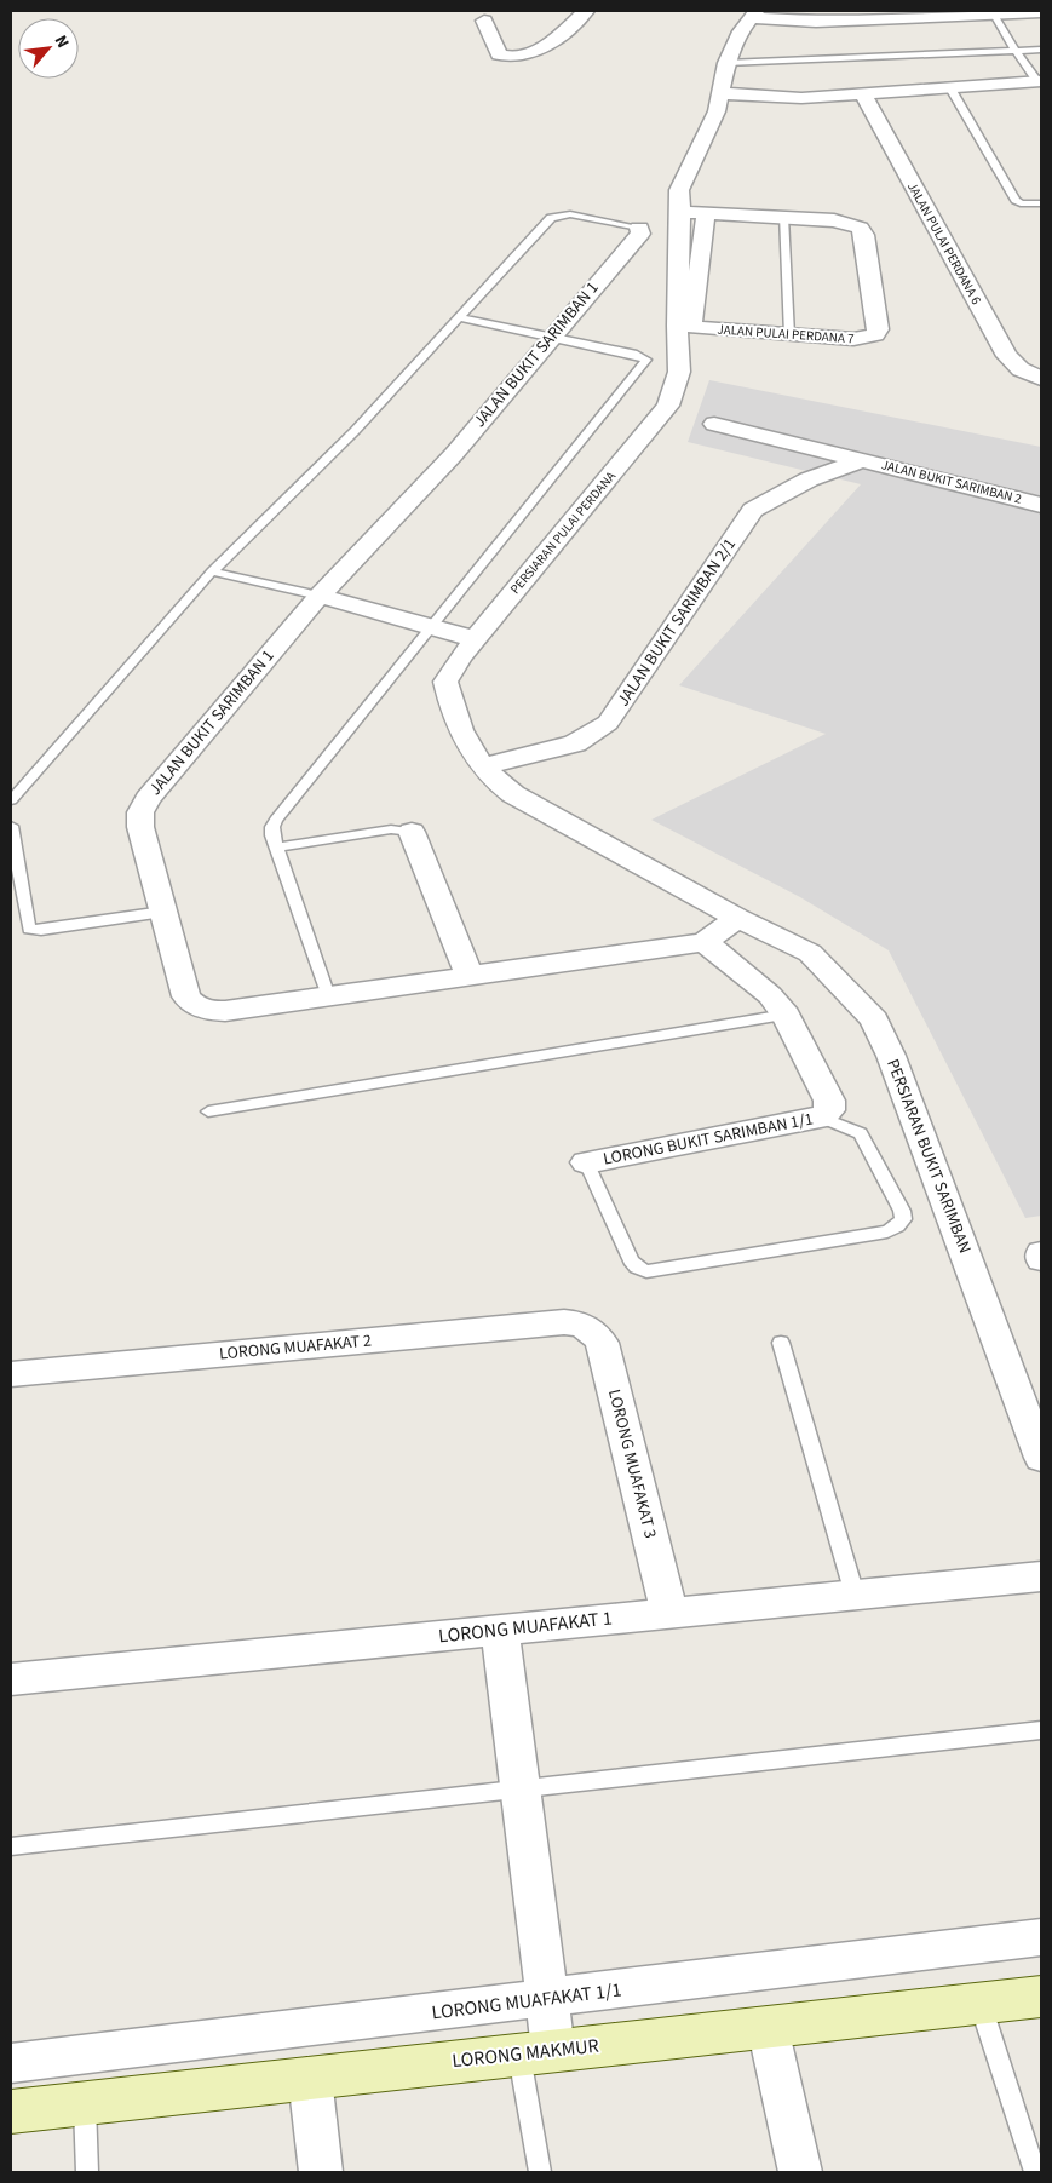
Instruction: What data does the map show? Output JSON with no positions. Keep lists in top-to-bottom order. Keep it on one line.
{"streets":{"main road":["LORONG MAKMUR"],"street":["JALAN PULAI PERDANA 6","JALAN PULAI PERDANA 7","JALAN BUKIT SARIMBAN 1","JALAN BUKIT SARIMBAN 2","PERSIARAN PULAI PERDANA","JALAN BUKIT SARIMBAN 2/1","LORONG BUKIT SARIMBAN 1/1","PERSIARAN BUKIT SARIMBAN","LORONG MUAFAKAT 2","LORONG MUAFAKAT 3","LORONG MUAFAKAT 1","LORONG MUAFAKAT 1/1"]},"crossings":[["JALAN PULAI PERDANA 7","PERSIARAN PULAI PERDANA"],["JALAN BUKIT SARIMBAN 1","PERSIARAN PULAI PERDANA"],["JALAN BUKIT SARIMBAN 1","LORONG BUKIT SARIMBAN 1/1"],["JALAN BUKIT SARIMBAN 1","PERSIARAN BUKIT SARIMBAN"],["JALAN BUKIT SARIMBAN 2","JALAN BUKIT SARIMBAN 2/1"],["PERSIARAN PULAI PERDANA","JALAN BUKIT SARIMBAN 2/1"],["PERSIARAN PULAI PERDANA","PERSIARAN BUKIT SARIMBAN"],["LORONG MUAFAKAT 2","LORONG MUAFAKAT 3"],["LORONG MUAFAKAT 3","LORONG MUAFAKAT 1"]],"north":"top right"}
